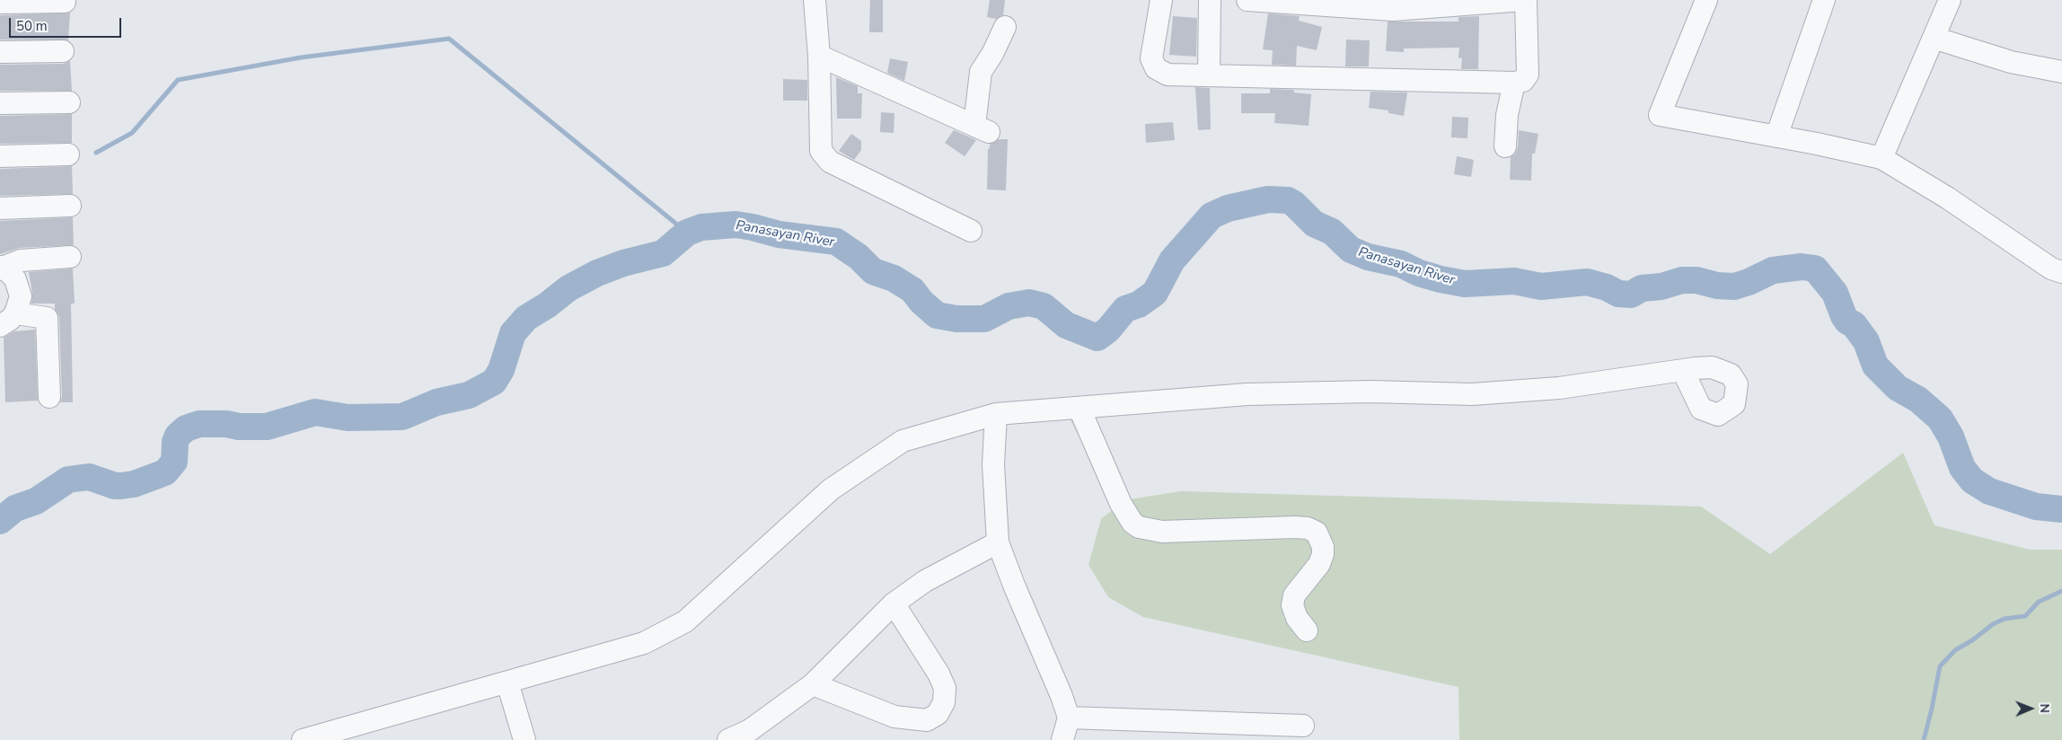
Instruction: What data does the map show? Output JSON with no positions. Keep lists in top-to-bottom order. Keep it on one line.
{"water":["Panasayan River"],"scale_bar":"50 m","north":"right"}
